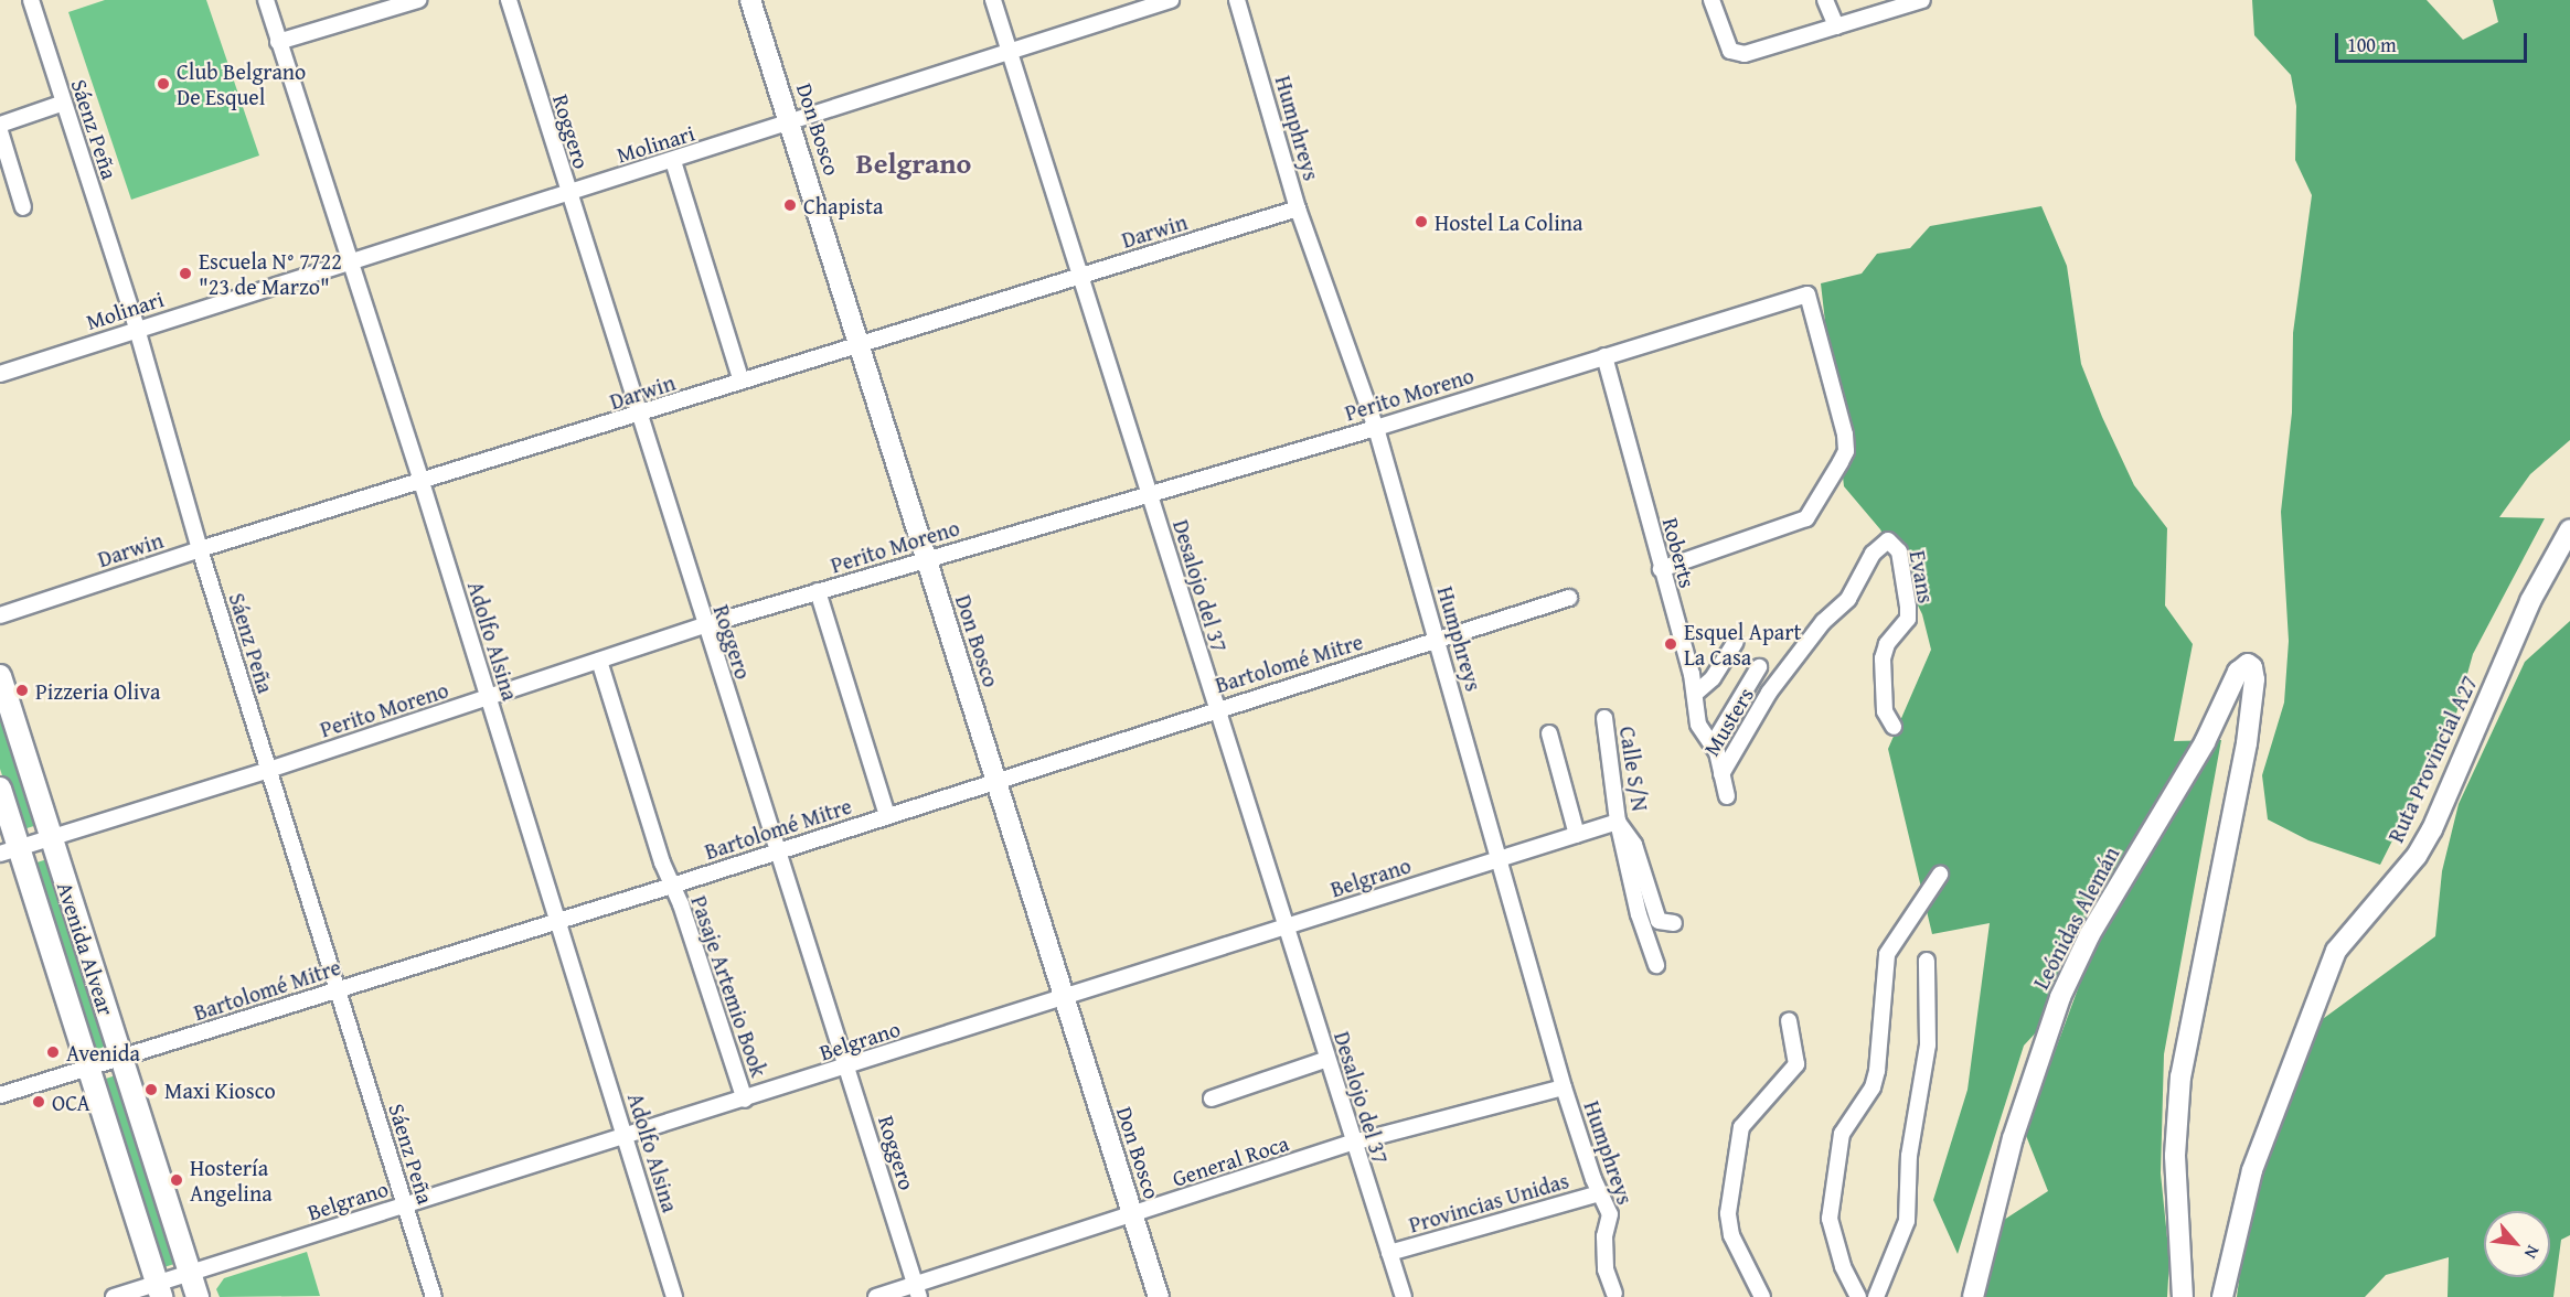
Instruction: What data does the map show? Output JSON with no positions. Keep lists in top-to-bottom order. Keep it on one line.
{"streets":{"main road":["Avenida Alvear"],"street":["Humphreys","Sáenz Peña","Don Bosco","Roggero","Molinari","Darwin","Perito Moreno","Roberts","Evans","Desalojo del 37","Adolfo Alsina","Bartolomé Mitre","Musters","Ruta Provincial A27","Calle S/N","Belgrano","Leónidas Alemán","Pasaje Artemio Book","General Roca","Provincias Unidas"]},"crossings":[["Humphreys","Darwin"],["Humphreys","Perito Moreno"],["Humphreys","Bartolomé Mitre"],["Humphreys","Belgrano"],["Humphreys","General Roca"],["Humphreys","Provincias Unidas"],["Sáenz Peña","Molinari"],["Sáenz Peña","Darwin"],["Sáenz Peña","Perito Moreno"],["Sáenz Peña","Bartolomé Mitre"],["Sáenz Peña","Belgrano"],["Don Bosco","Molinari"],["Don Bosco","Darwin"],["Don Bosco","Perito Moreno"],["Don Bosco","Bartolomé Mitre"],["Don Bosco","Belgrano"],["Don Bosco","General Roca"],["Roggero","Molinari"],["Roggero","Darwin"],["Roggero","Perito Moreno"],["Roggero","Bartolomé Mitre"],["Roggero","Belgrano"],["Roggero","General Roca"],["Molinari","Desalojo del 37"],["Molinari","Adolfo Alsina"],["Darwin","Desalojo del 37"],["Darwin","Adolfo Alsina"],["Perito Moreno","Roberts"],["Perito Moreno","Desalojo del 37"],["Perito Moreno","Adolfo Alsina"],["Perito Moreno","Avenida Alvear"],["Perito Moreno","Pasaje Artemio Book"],["Roberts","Musters"],["Evans","Musters"],["Desalojo del 37","Bartolomé Mitre"],["Desalojo del 37","Belgrano"],["Desalojo del 37","General Roca"],["Desalojo del 37","Provincias Unidas"],["Adolfo Alsina","Bartolomé Mitre"],["Adolfo Alsina","Belgrano"],["Bartolomé Mitre","Avenida Alvear"],["Bartolomé Mitre","Pasaje Artemio Book"],["Calle S/N","Belgrano"],["Belgrano","Avenida Alvear"],["Belgrano","Pasaje Artemio Book"]],"districts":["Belgrano"],"places":["Club Belgrano De Esquel","Chapista","Hostel La Colina","Escuela N° 7722 \"23 de Marzo\"","Esquel Apart La Casa","Pizzeria Oliva","Avenida","Maxi Kiosco","OCA","Hostería Angelina"],"scale_bar":"100 m","north":"bottom right"}
